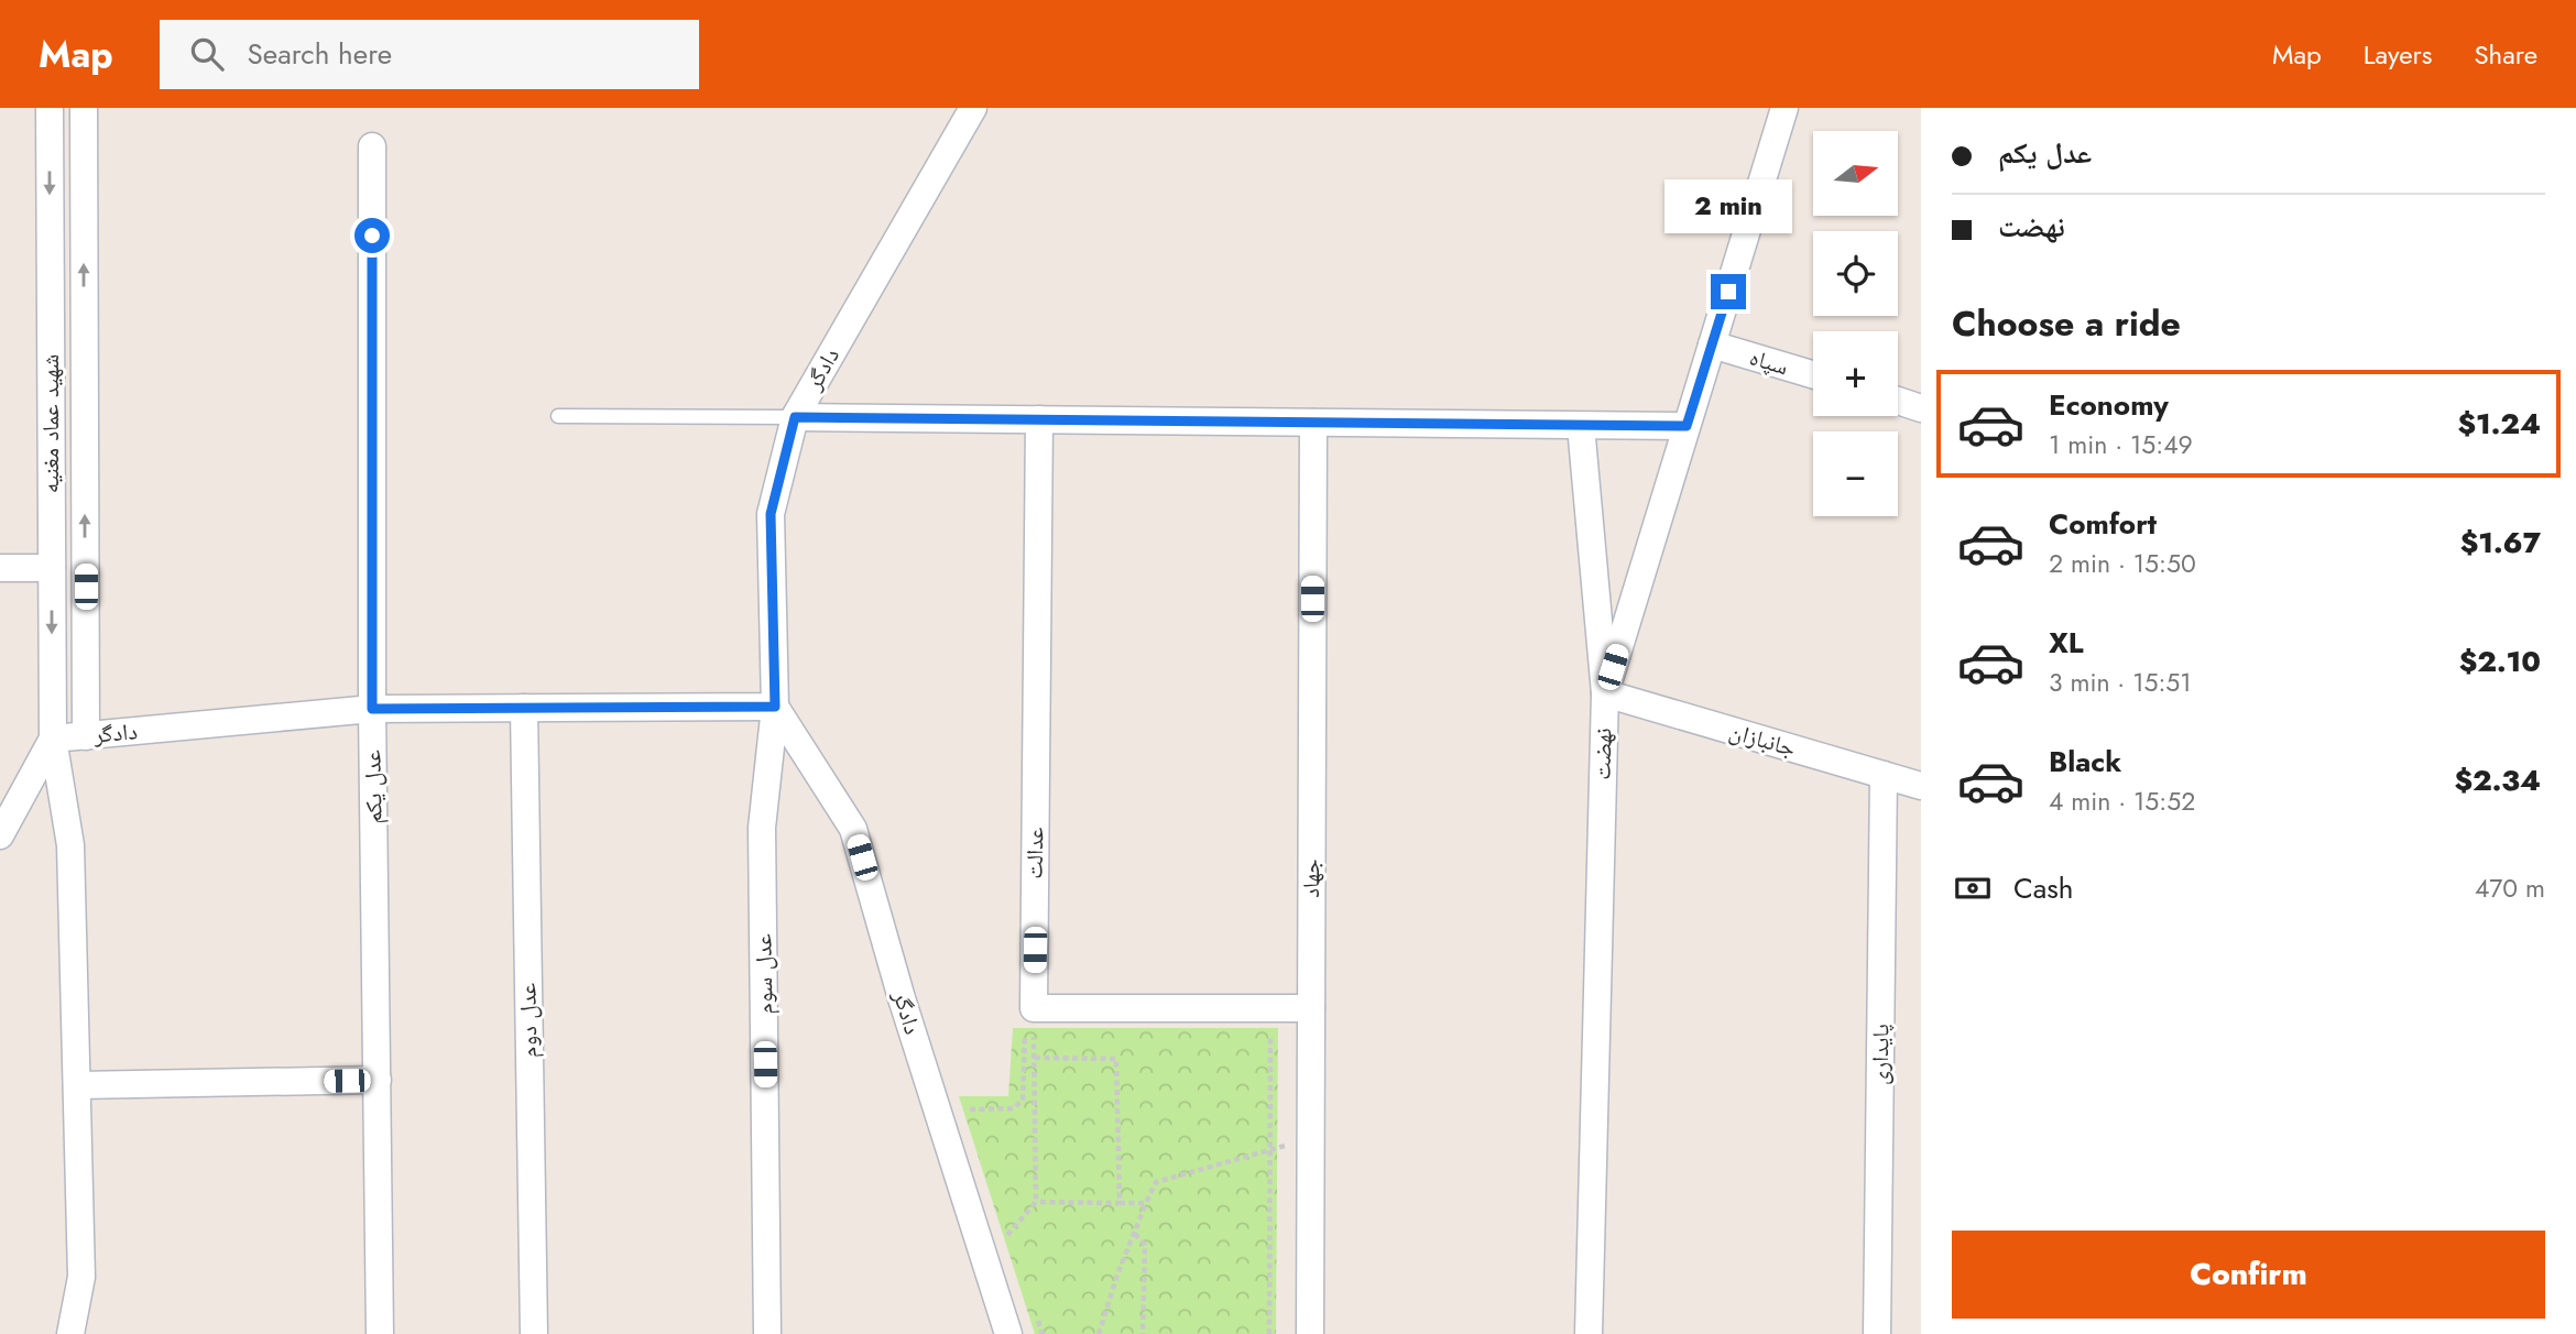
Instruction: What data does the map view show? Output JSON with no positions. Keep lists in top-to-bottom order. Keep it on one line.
{"streets":{"street":["سپاه","دادگر","شهید عماد مغنیه","جانبازان","نهضت","عدل یکم","عدالت","جهاد","عدل سوم","عدل دوم","پایداری"]},"crossings":[["سپاه","نهضت"],["دادگر","شهید عماد مغنیه"],["دادگر","عدل یکم"],["دادگر","عدل سوم"],["دادگر","عدل دوم"],["جانبازان","نهضت"],["جانبازان","پایداری"],["عدالت","جهاد"]],"north":"right","page":{"header":"Map","search":"Search here","nav":["Map","Layers","Share"],"banner":["عدل یکم","نهضت"],"map_buttons":["+","−"],"bubble":"2 min","heading":"Choose a ride","list":[{"name":"Economy","note":"1 min · 15:49","value":"$1.24"},{"name":"Comfort","note":"2 min · 15:50","value":"$1.67"},{"name":"XL","note":"3 min · 15:51","value":"$2.10"},{"name":"Black","note":"4 min · 15:52","value":"$2.34"}],"pay":["Cash","470 m"],"buttons":"Confirm"}}
